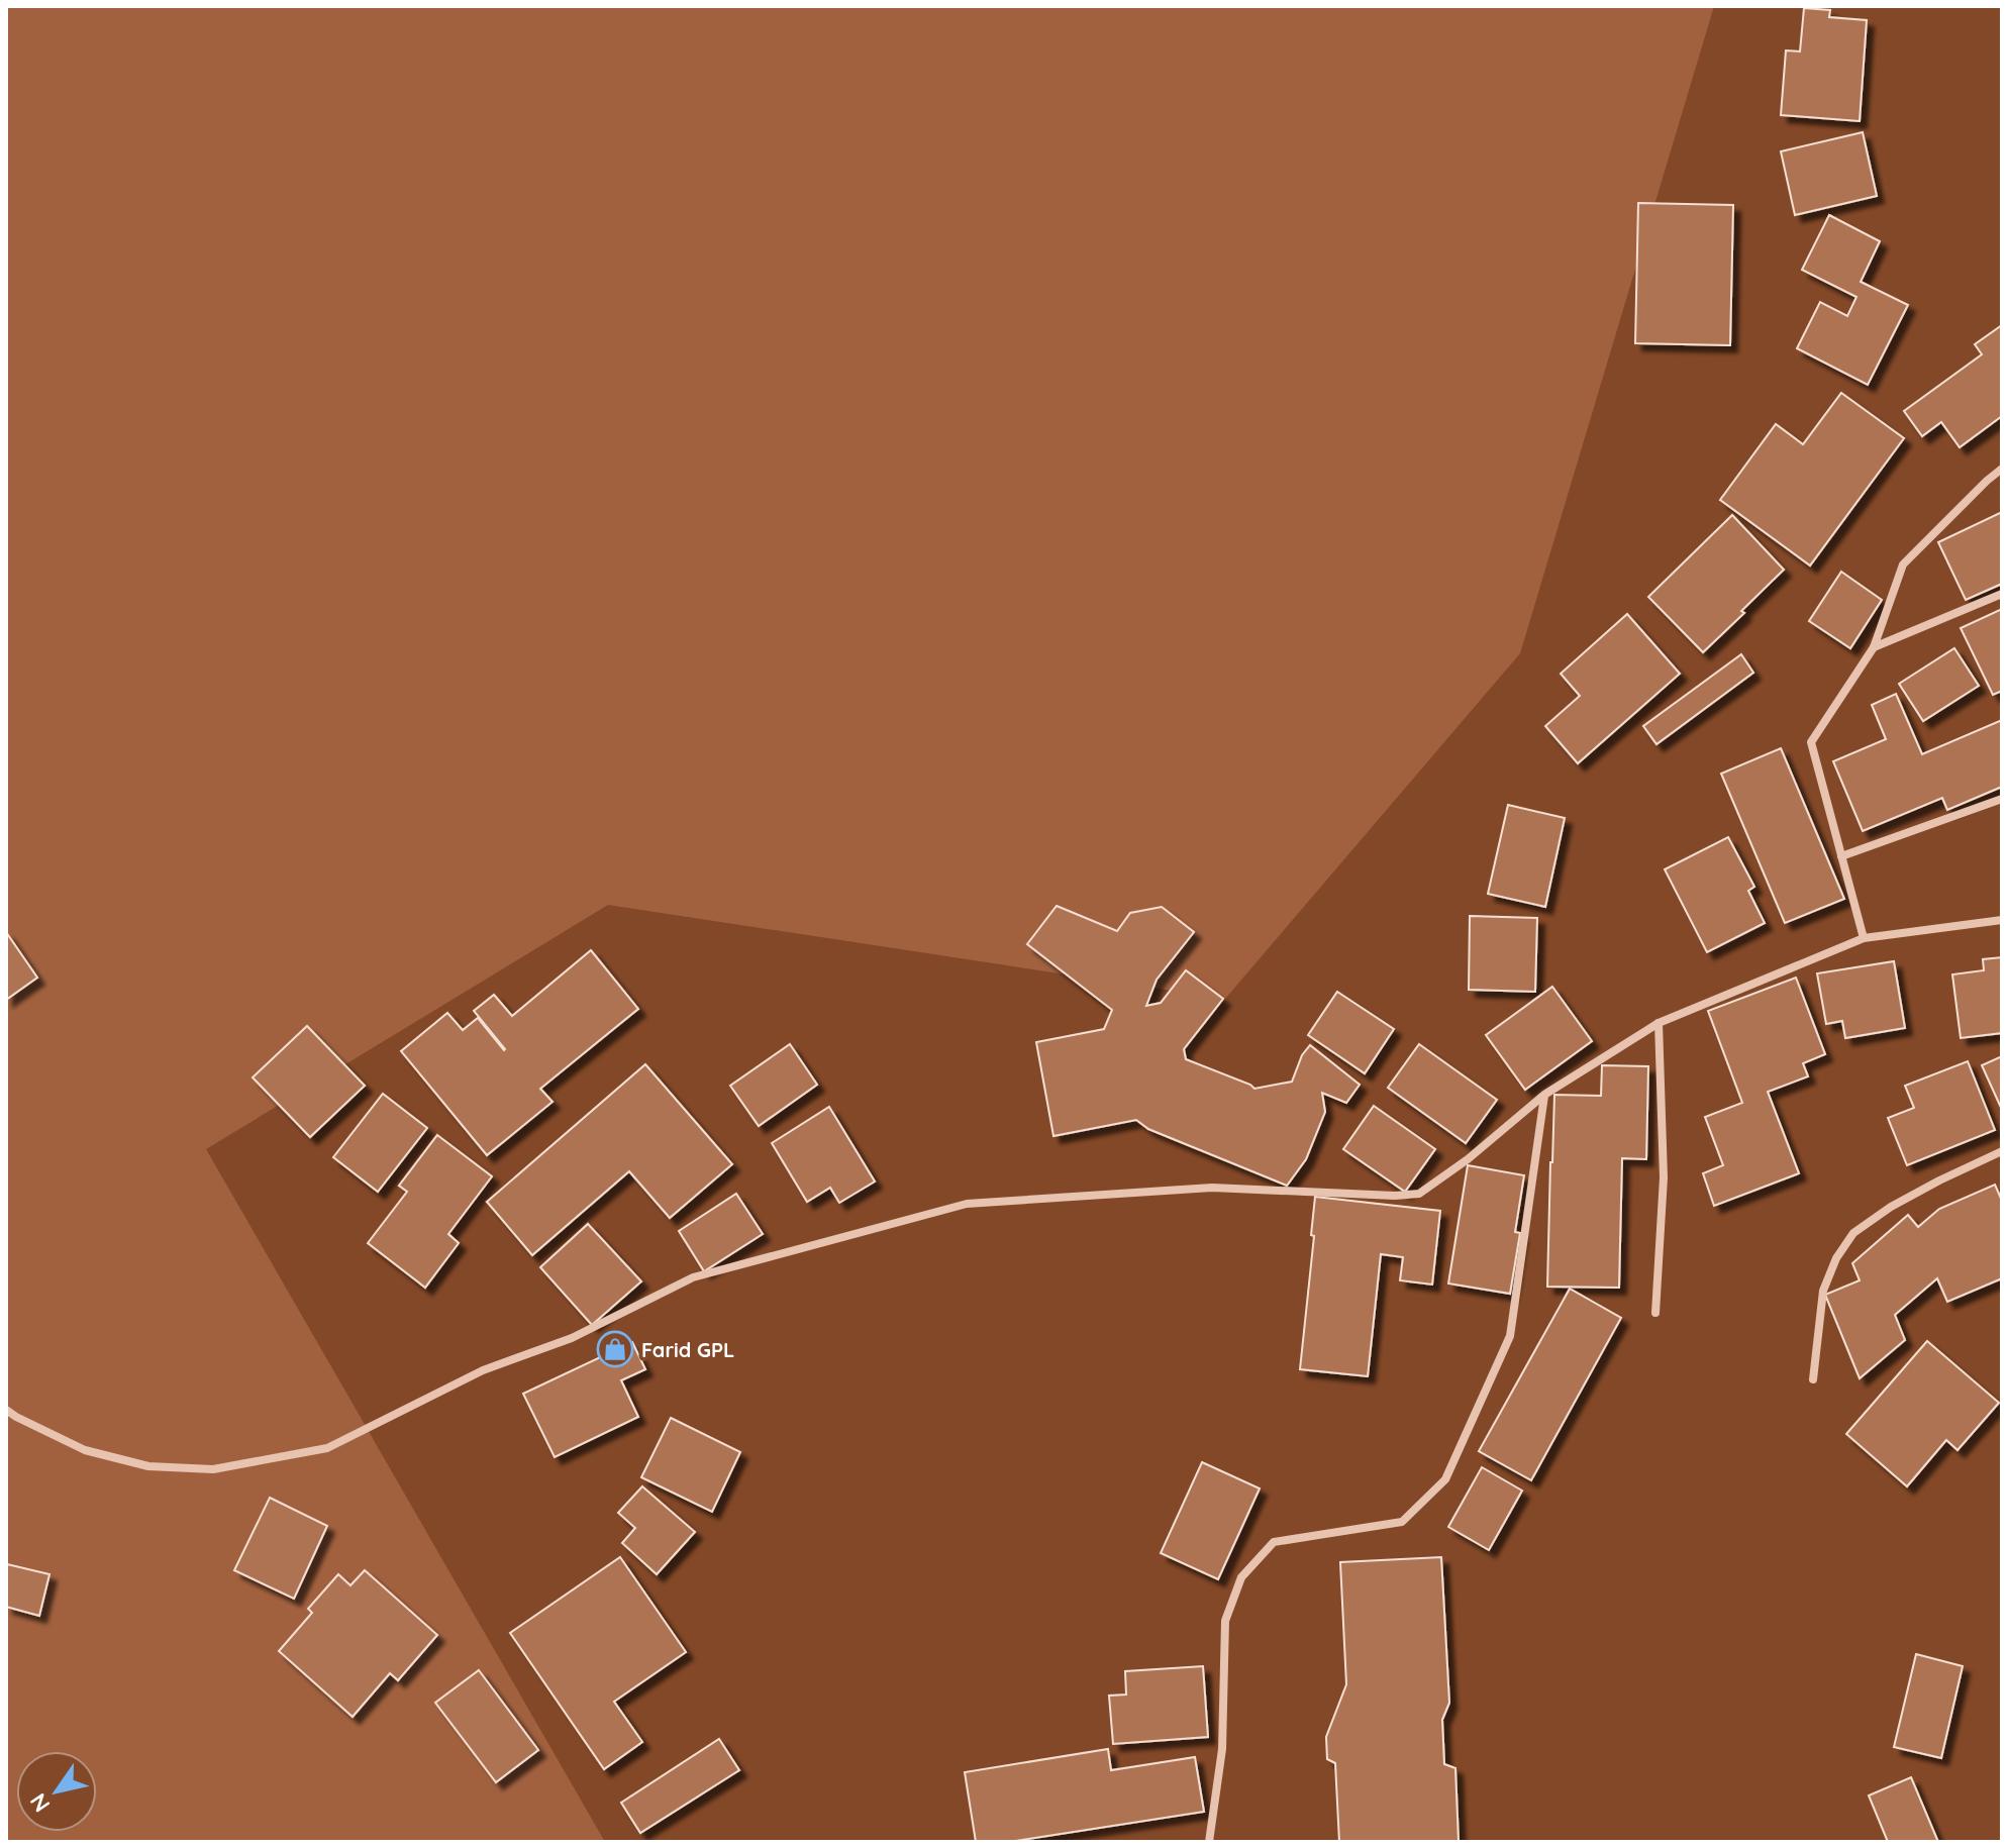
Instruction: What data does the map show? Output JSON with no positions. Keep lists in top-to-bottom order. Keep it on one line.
{"places":{"shop":["Farid GPL"]},"north":"bottom left"}
